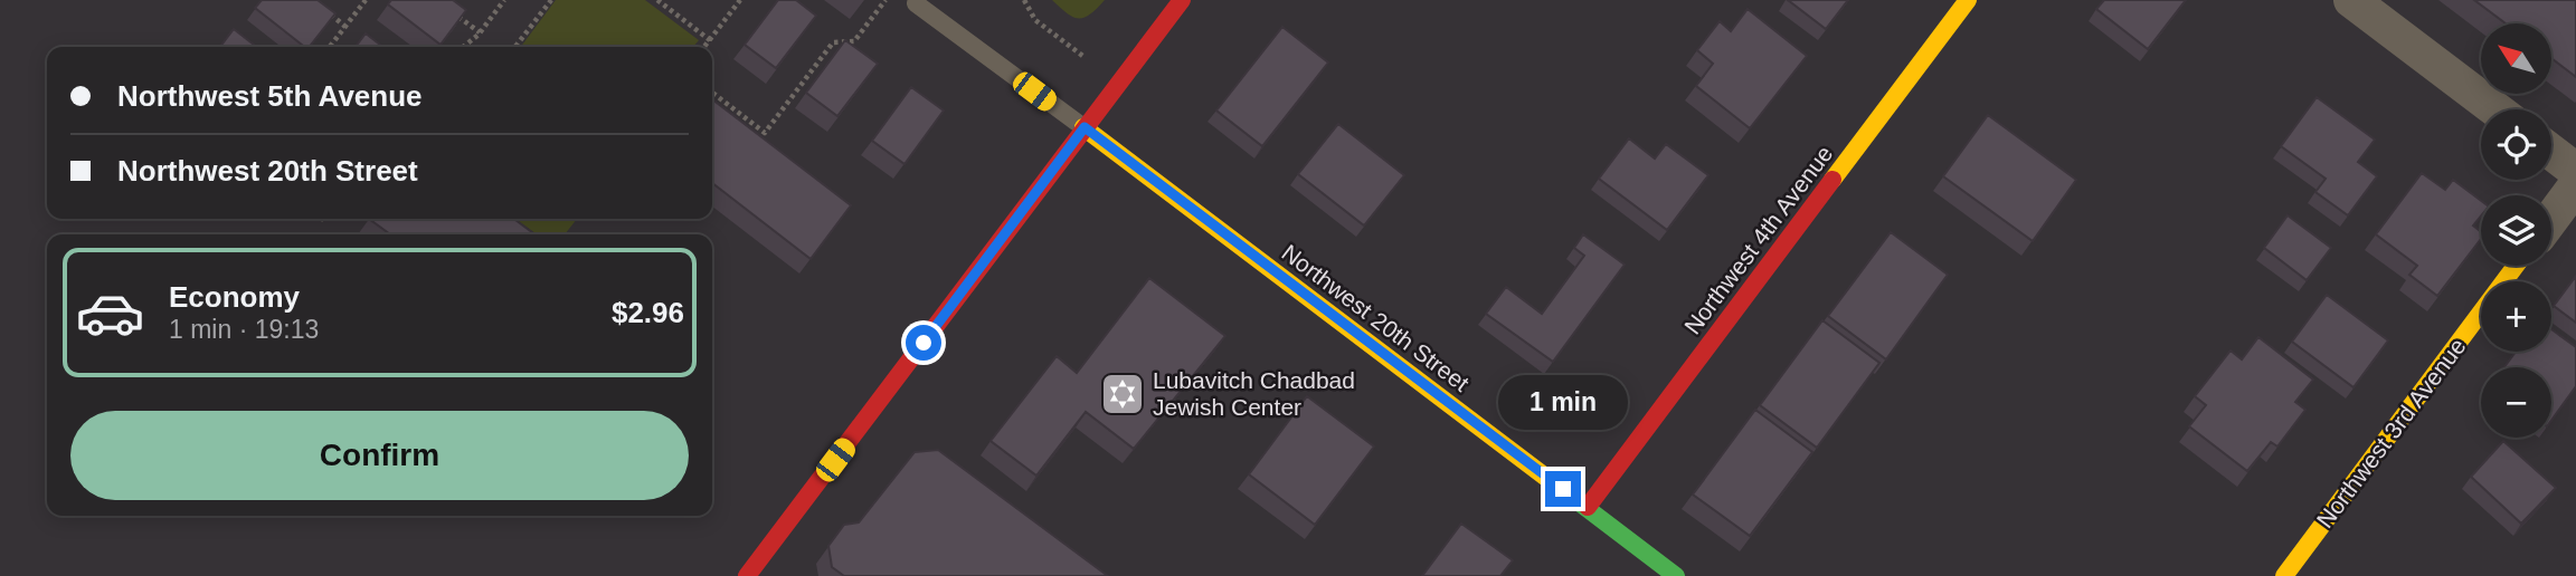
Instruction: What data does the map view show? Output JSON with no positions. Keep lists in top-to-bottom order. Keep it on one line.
{"streets":{"street":["Northwest 4th Avenue","Northwest 20th Street","Northwest 3rd Avenue"]},"crossings":[["Northwest 4th Avenue","Northwest 20th Street"]],"places":{"synagogue":["Lubavitch Chadbad Jewish Center"]},"north":"top left","page":{"map_buttons":["+","−"],"banner":["Northwest 5th Avenue","Northwest 20th Street"],"list":[{"name":"Economy","note":"1 min · 19:13","value":"$2.96"}],"bubble":"1 min","buttons":"Confirm"}}
